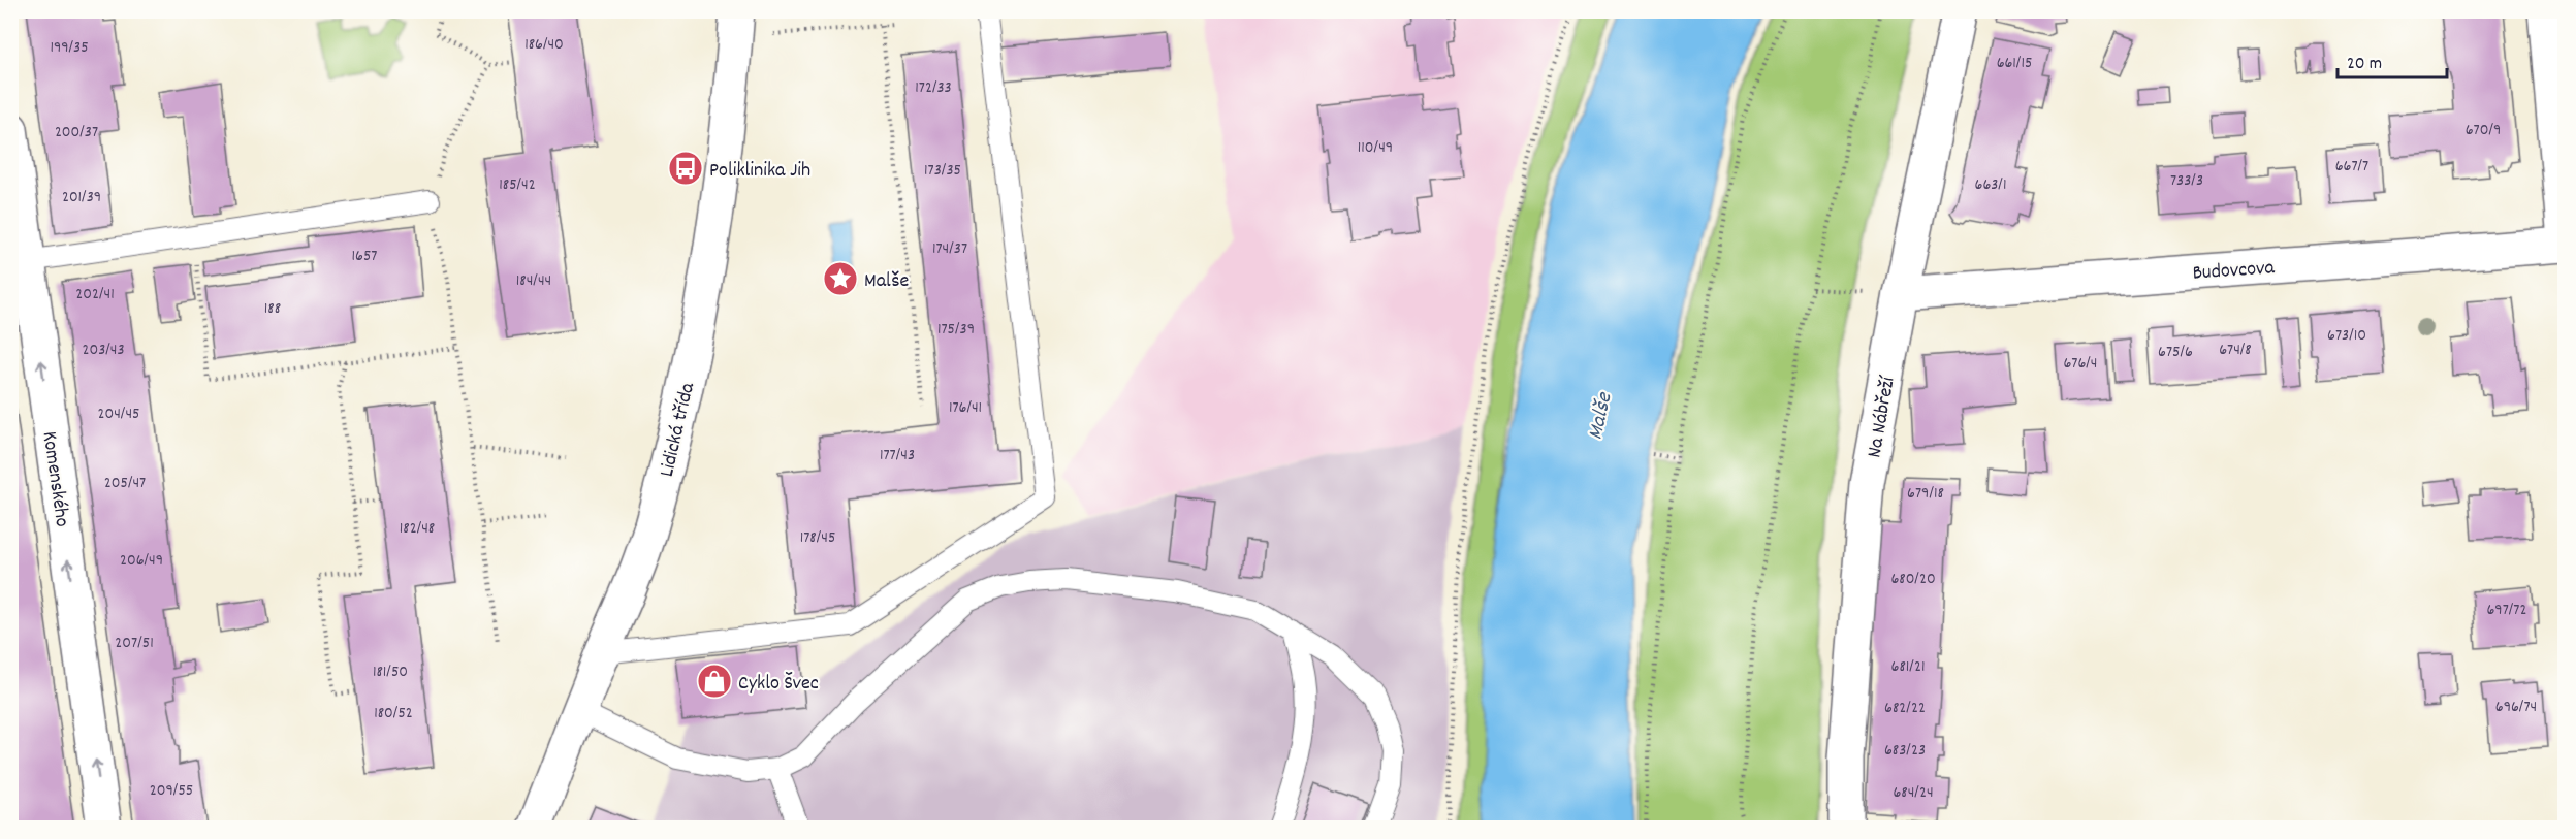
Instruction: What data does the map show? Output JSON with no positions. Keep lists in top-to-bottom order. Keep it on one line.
{"streets":{"street":["Budovcova","Na Nábřeží","Lidická třída","Komenského"]},"crossings":[["Budovcova","Na Nábřeží"]],"one_way":["Komenského"],"water":["Malše"],"places":{"bus stop":["Poliklinika Jih"],"place":["Malše"],"shop":["Cyklo Švec"]},"house_numbers":["186/40","199/35","661/15","172/33","670/9","200/37","110/49","667/7","173/35","733/3","185/42","663/1","201/39","174/37","1657","184/44","202/41","188","175/39","673/10","203/43","674/8","675/6","676/4","176/41","204/45","177/43","205/47","679/18","182/48","178/45","206/49","680/20","697/72","207/51","681/21","181/50","696/74","682/22","180/52","683/23","209/55","684/24"],"scale_bar":"20 m"}
